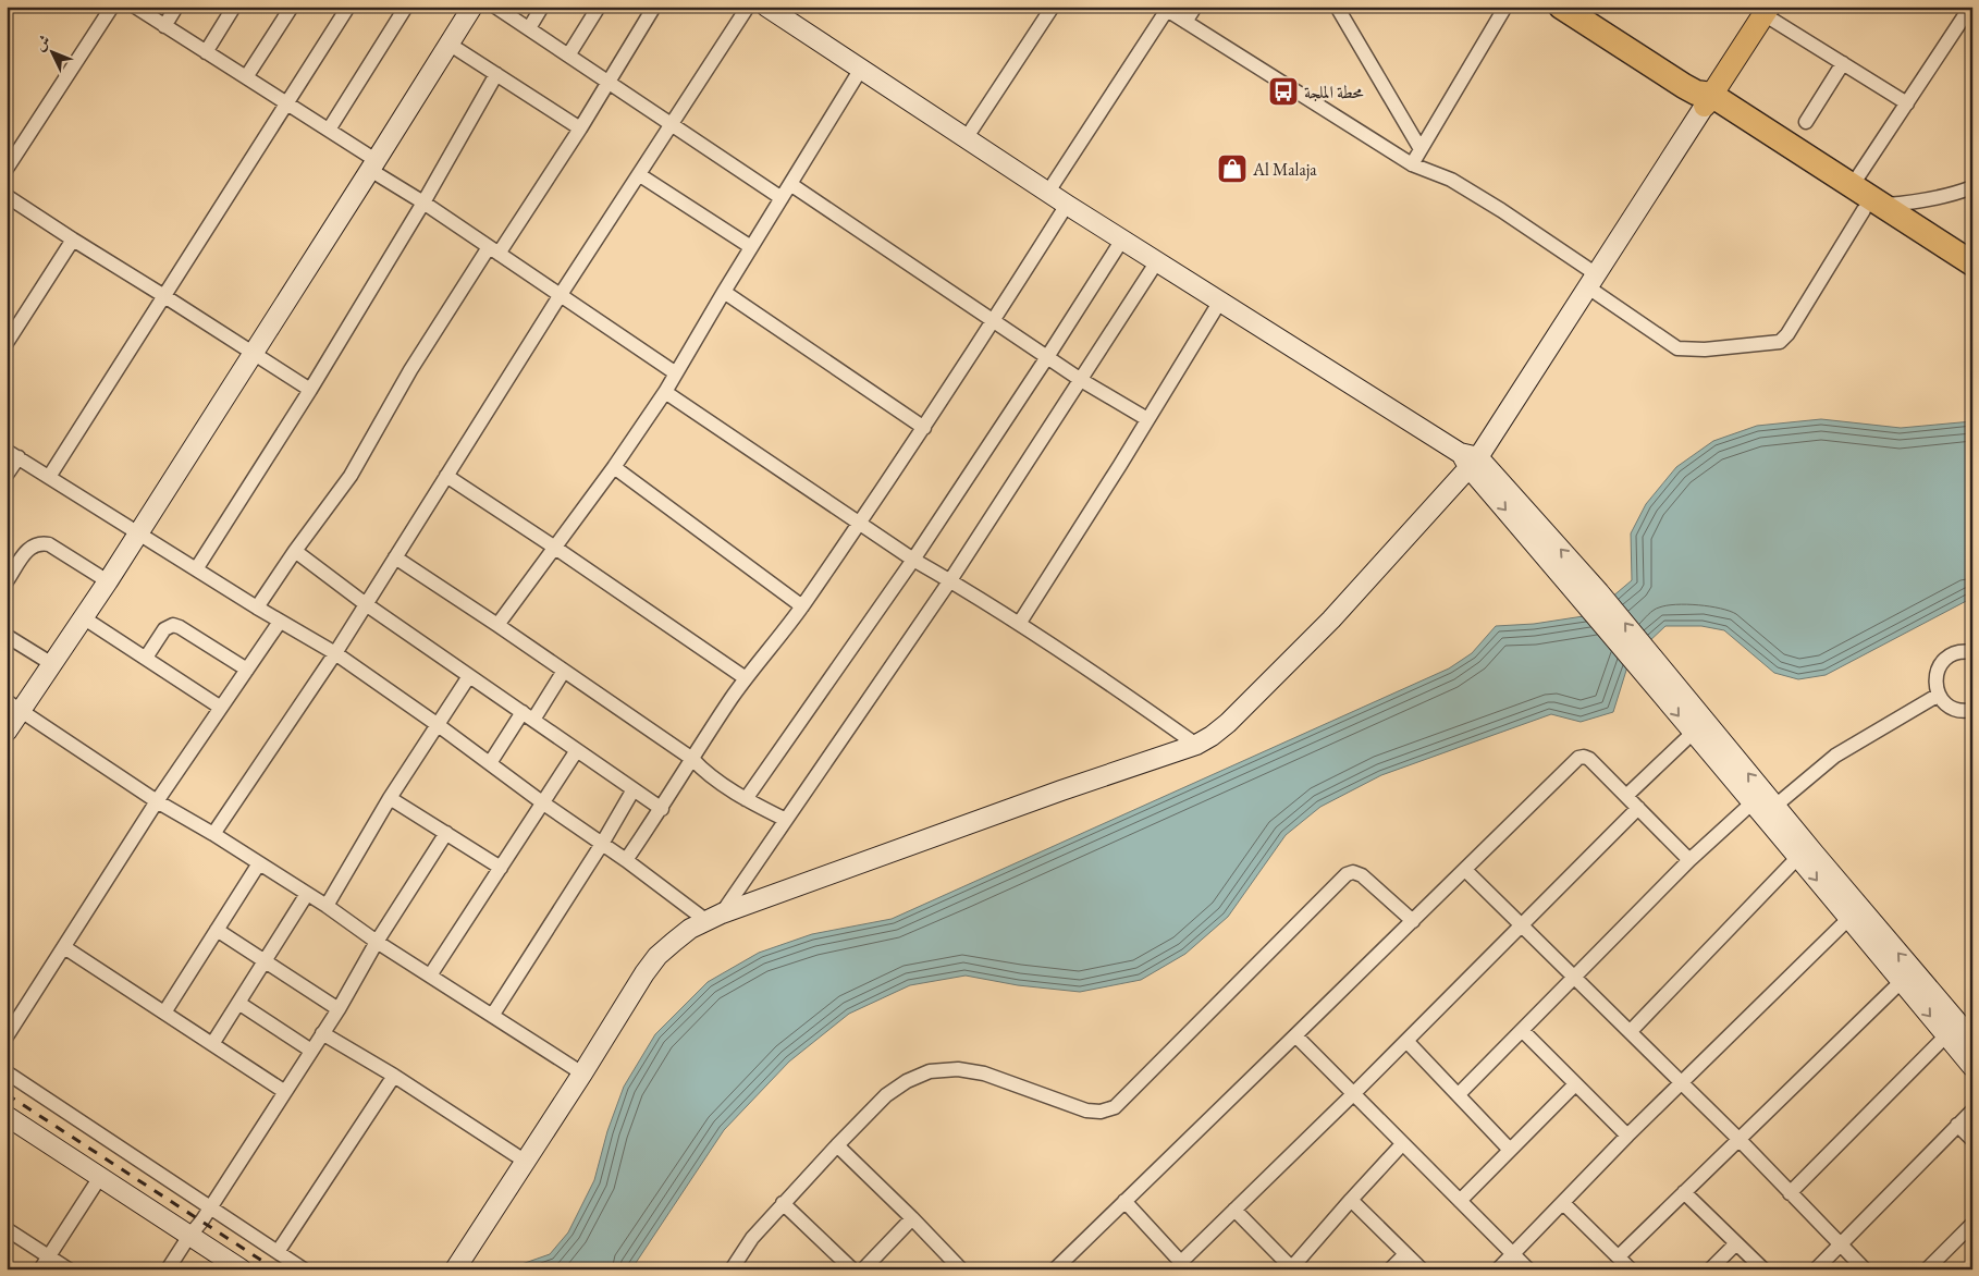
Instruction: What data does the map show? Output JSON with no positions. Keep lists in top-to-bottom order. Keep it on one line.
{"places":{"bus stop":["محطة الملجة"],"shop":["Al Malaja"]},"north":"top left"}
